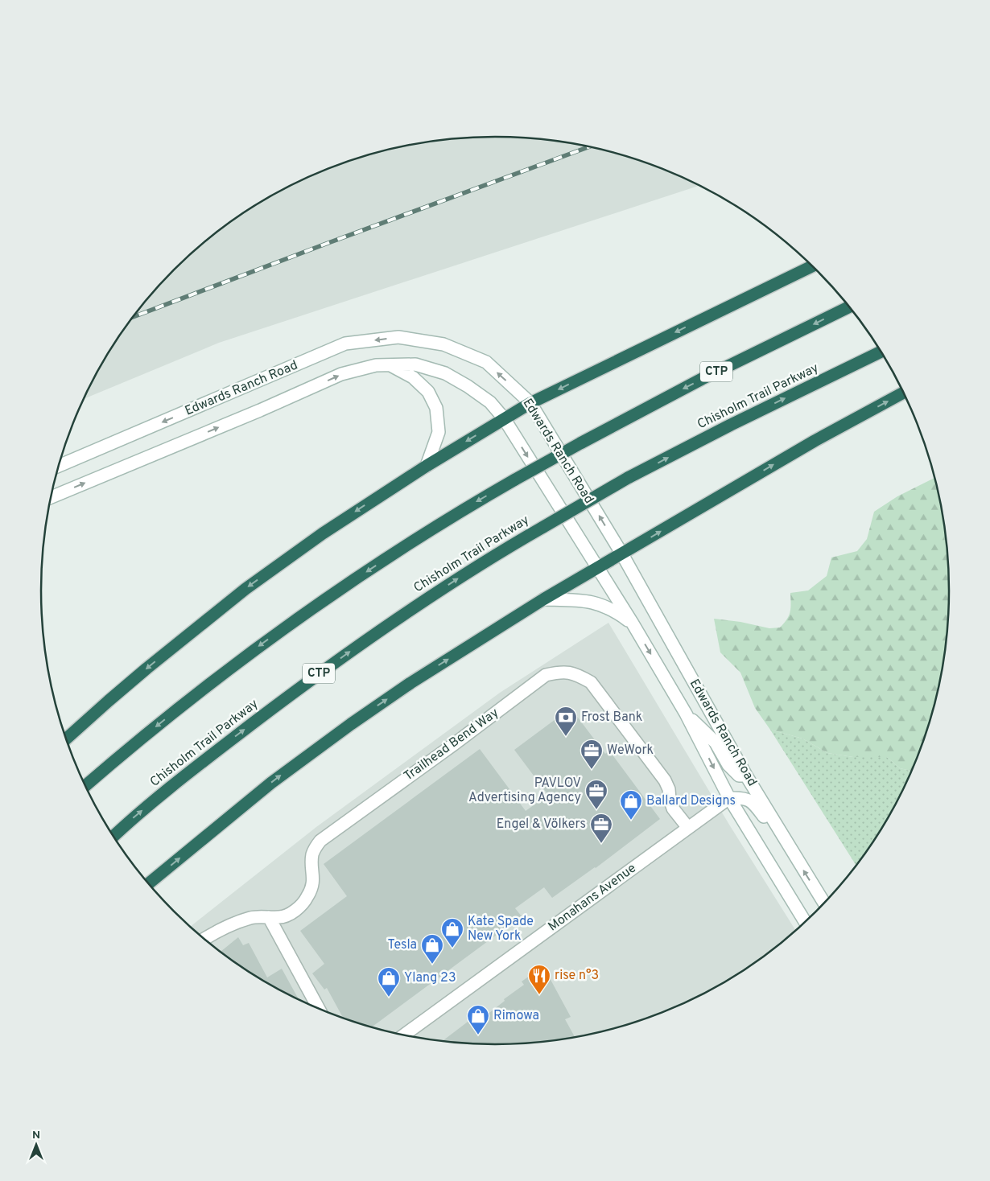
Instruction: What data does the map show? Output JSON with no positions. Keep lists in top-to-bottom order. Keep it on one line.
{"streets":{"highway":["CTP","Chisholm Trail Parkway"],"street":["Edwards Ranch Road","Trailhead Bend Way","Monahans Avenue"]},"crossings":[["Edwards Ranch Road","Monahans Avenue"],["Trailhead Bend Way","Monahans Avenue"]],"places":{"bank":["Frost Bank"],"office":["WeWork","PAVLOV Advertising Agency","Engel & Völkers"],"shop":["Ballard Designs","Kate Spade New York","Tesla","Ylang 23","Rimowa"],"restaurant":["rise n°3"]},"north":"top"}
